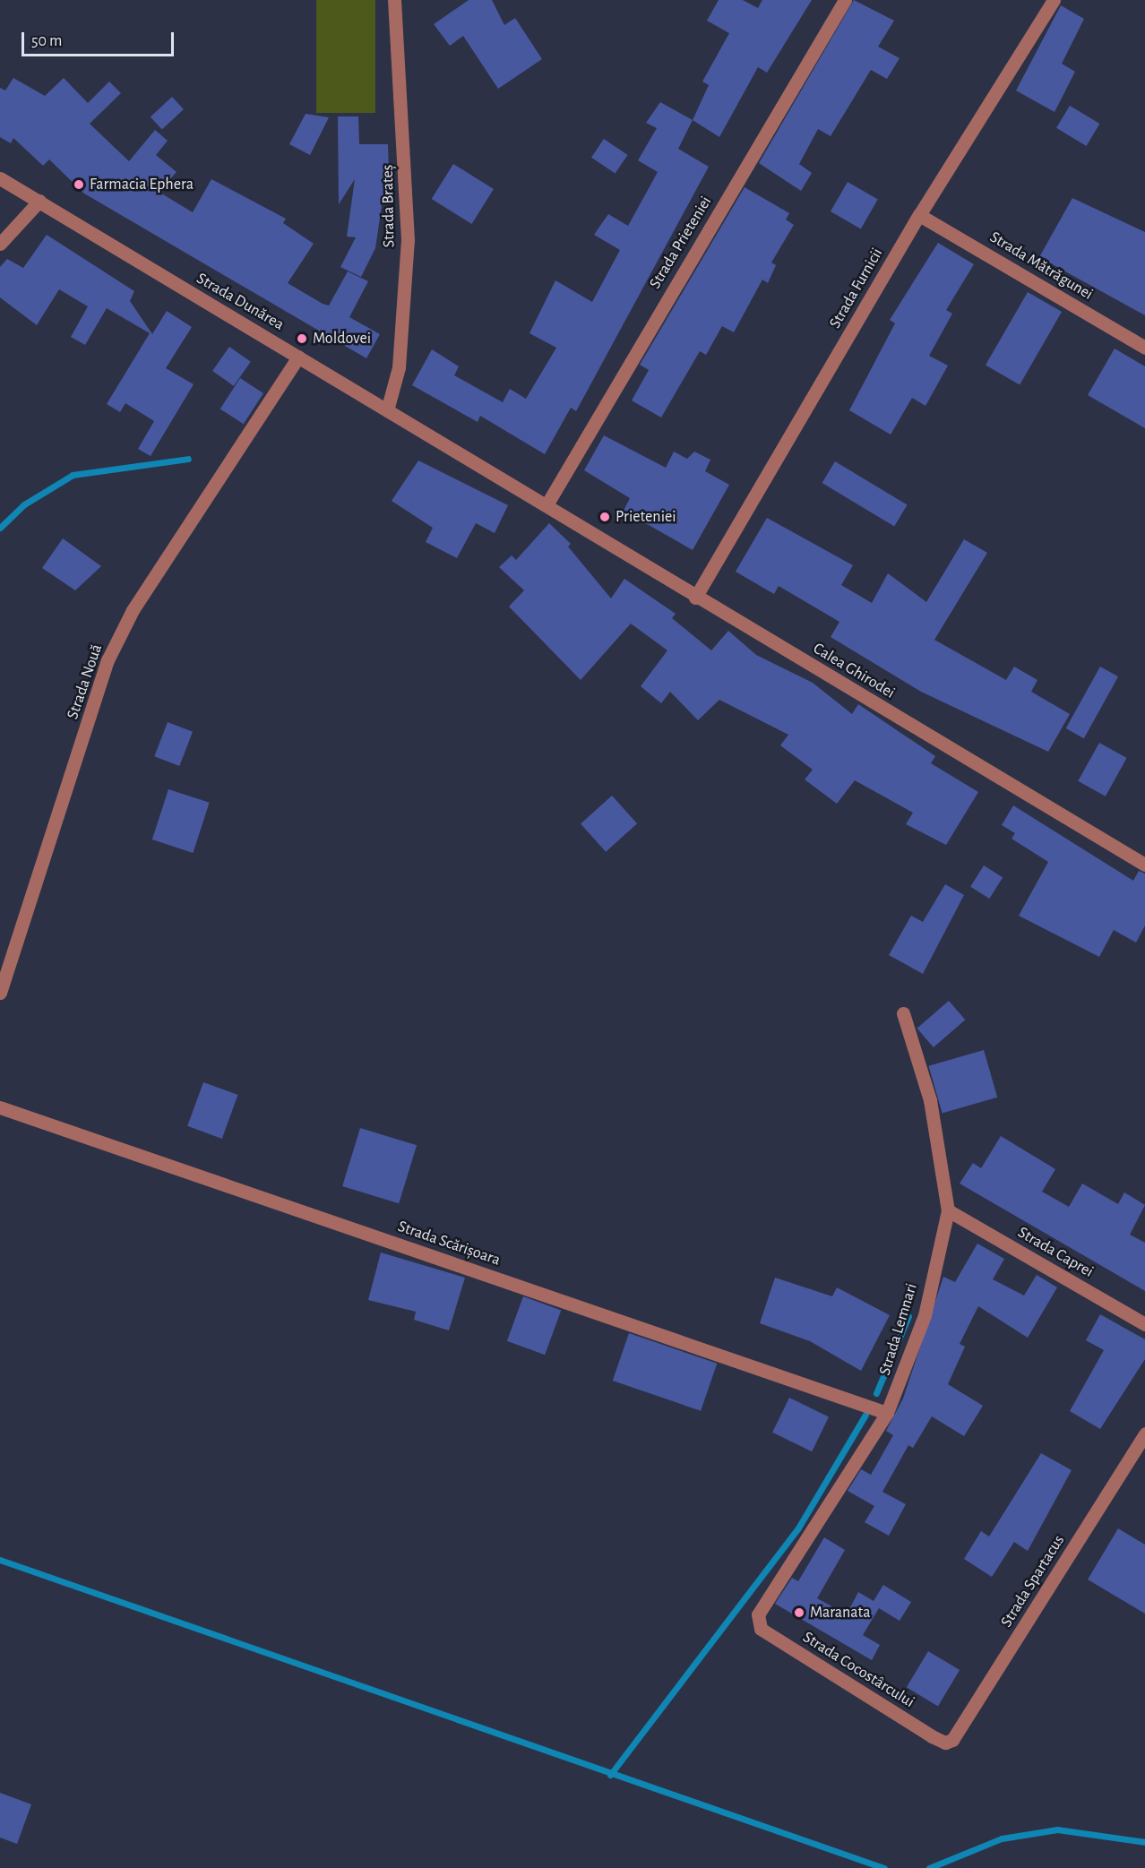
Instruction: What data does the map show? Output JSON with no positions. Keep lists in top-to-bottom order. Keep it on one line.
{"streets":{"street":["Strada Brateș","Strada Prieteniei","Strada Mătrăgunei","Strada Furnicii","Strada Dunărea","Calea Ghirodei","Strada Nouă","Strada Scărișoara","Strada Caprei","Strada Lemnari","Strada Spartacus","Strada Cocostârcului"]},"crossings":[["Strada Brateș","Strada Dunărea"],["Strada Prieteniei","Strada Dunărea"],["Strada Prieteniei","Calea Ghirodei"],["Strada Mătrăgunei","Strada Furnicii"],["Strada Furnicii","Calea Ghirodei"],["Strada Dunărea","Calea Ghirodei"],["Strada Dunărea","Strada Nouă"],["Strada Scărișoara","Strada Lemnari"],["Strada Caprei","Strada Lemnari"],["Strada Lemnari","Strada Cocostârcului"],["Strada Spartacus","Strada Cocostârcului"]],"places":["Farmacia Ephera","Moldovei","Prieteniei","Maranata"],"scale_bar":"50 m"}
